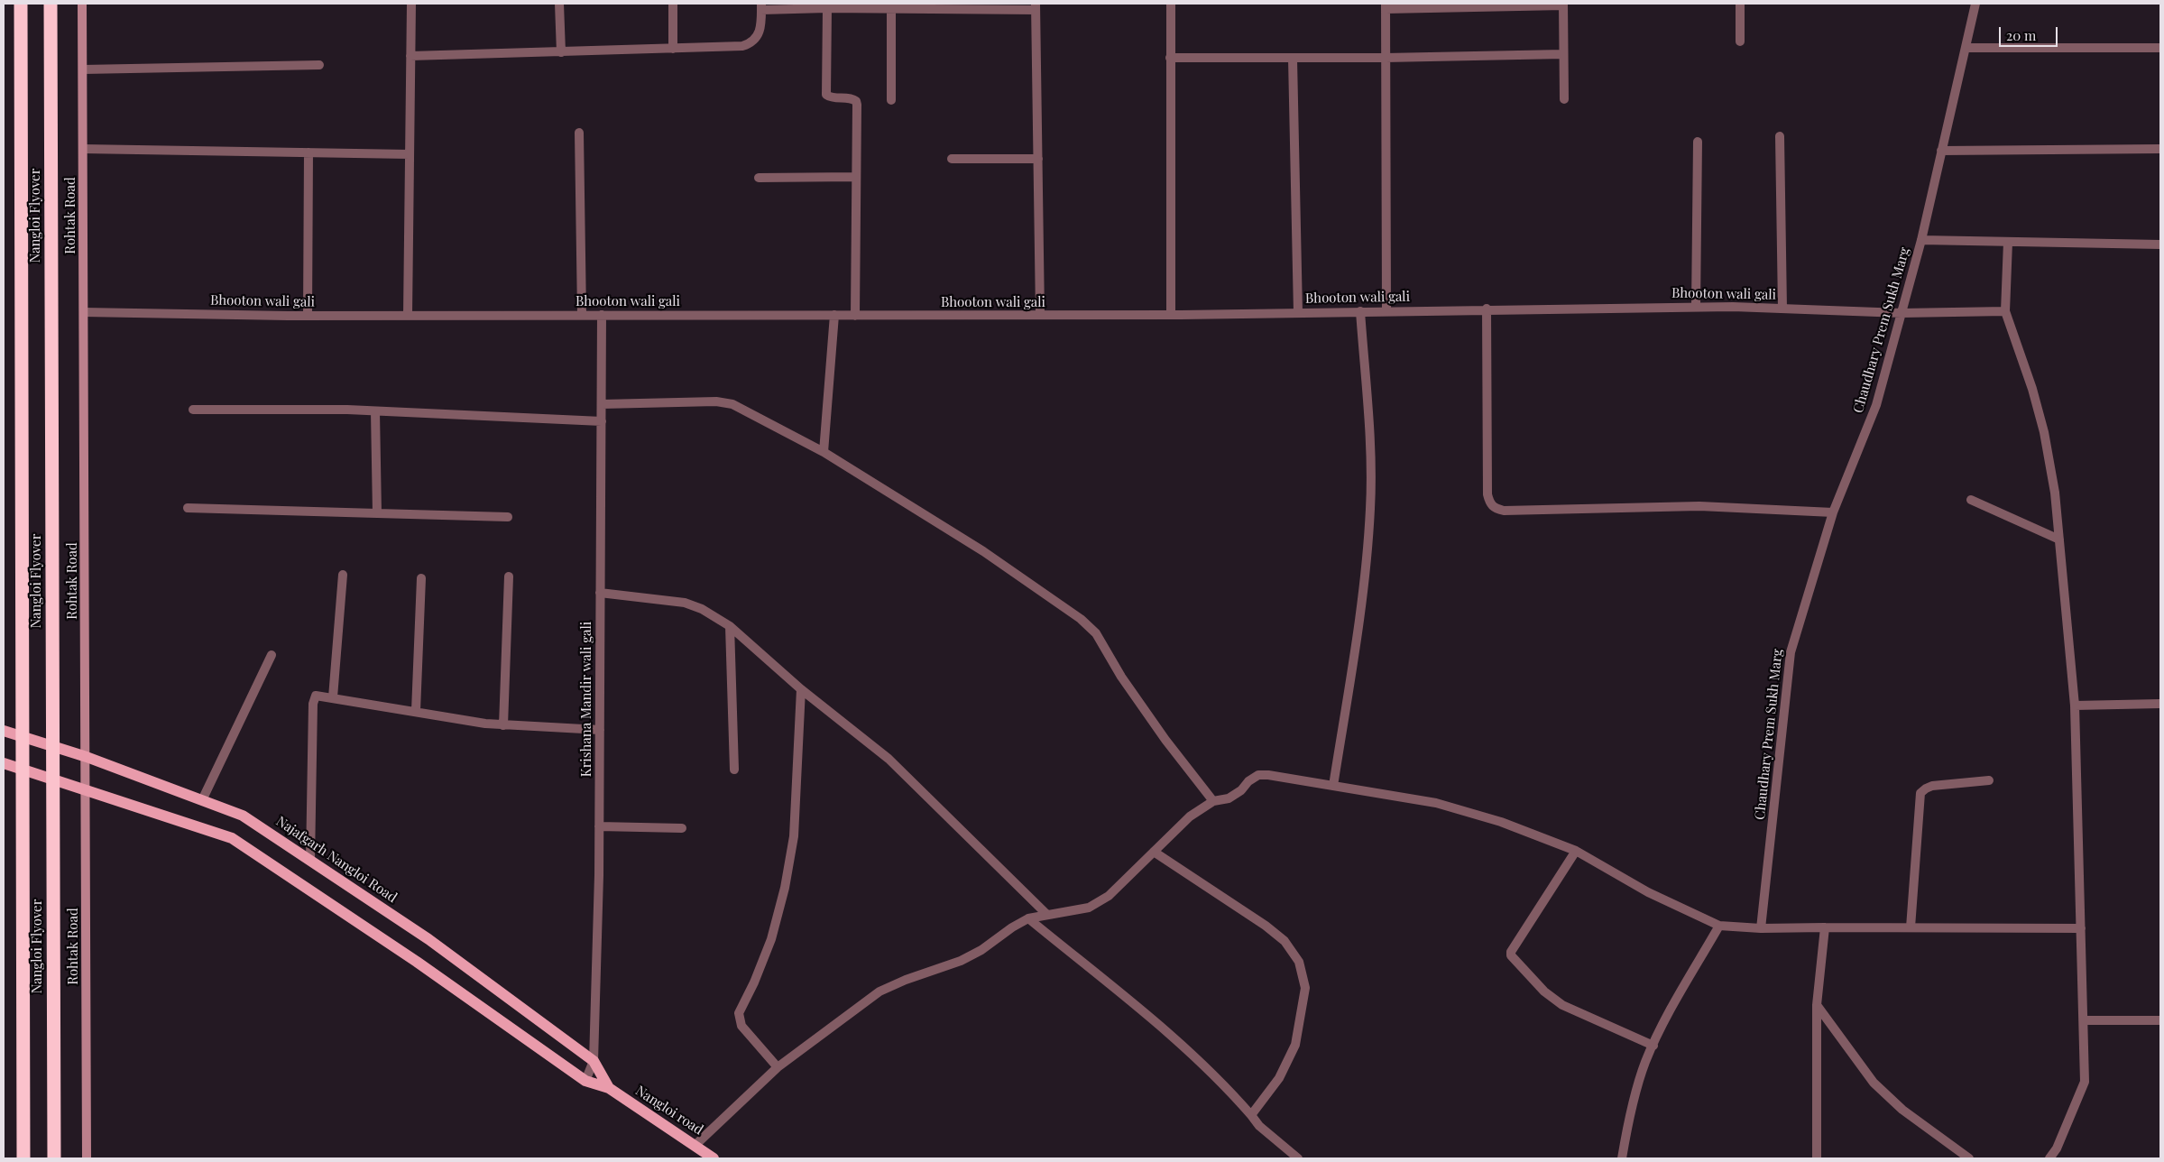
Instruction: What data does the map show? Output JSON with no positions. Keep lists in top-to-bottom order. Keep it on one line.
{"streets":{"highway":["Nangloi Flyover"],"main road":["Najafgarh Nangloi Road","Nangloi road"],"street":["Rohtak Road","Bhooton wali gali","Chaudhary Prem Sukh Marg","Krishana Mandir wali gali"]},"crossings":[["Rohtak Road","Bhooton wali gali"],["Rohtak Road","Najafgarh Nangloi Road"],["Bhooton wali gali","Chaudhary Prem Sukh Marg"],["Bhooton wali gali","Krishana Mandir wali gali"],["Krishana Mandir wali gali","Najafgarh Nangloi Road"],["Najafgarh Nangloi Road","Nangloi road"]],"scale_bar":"20 m"}
